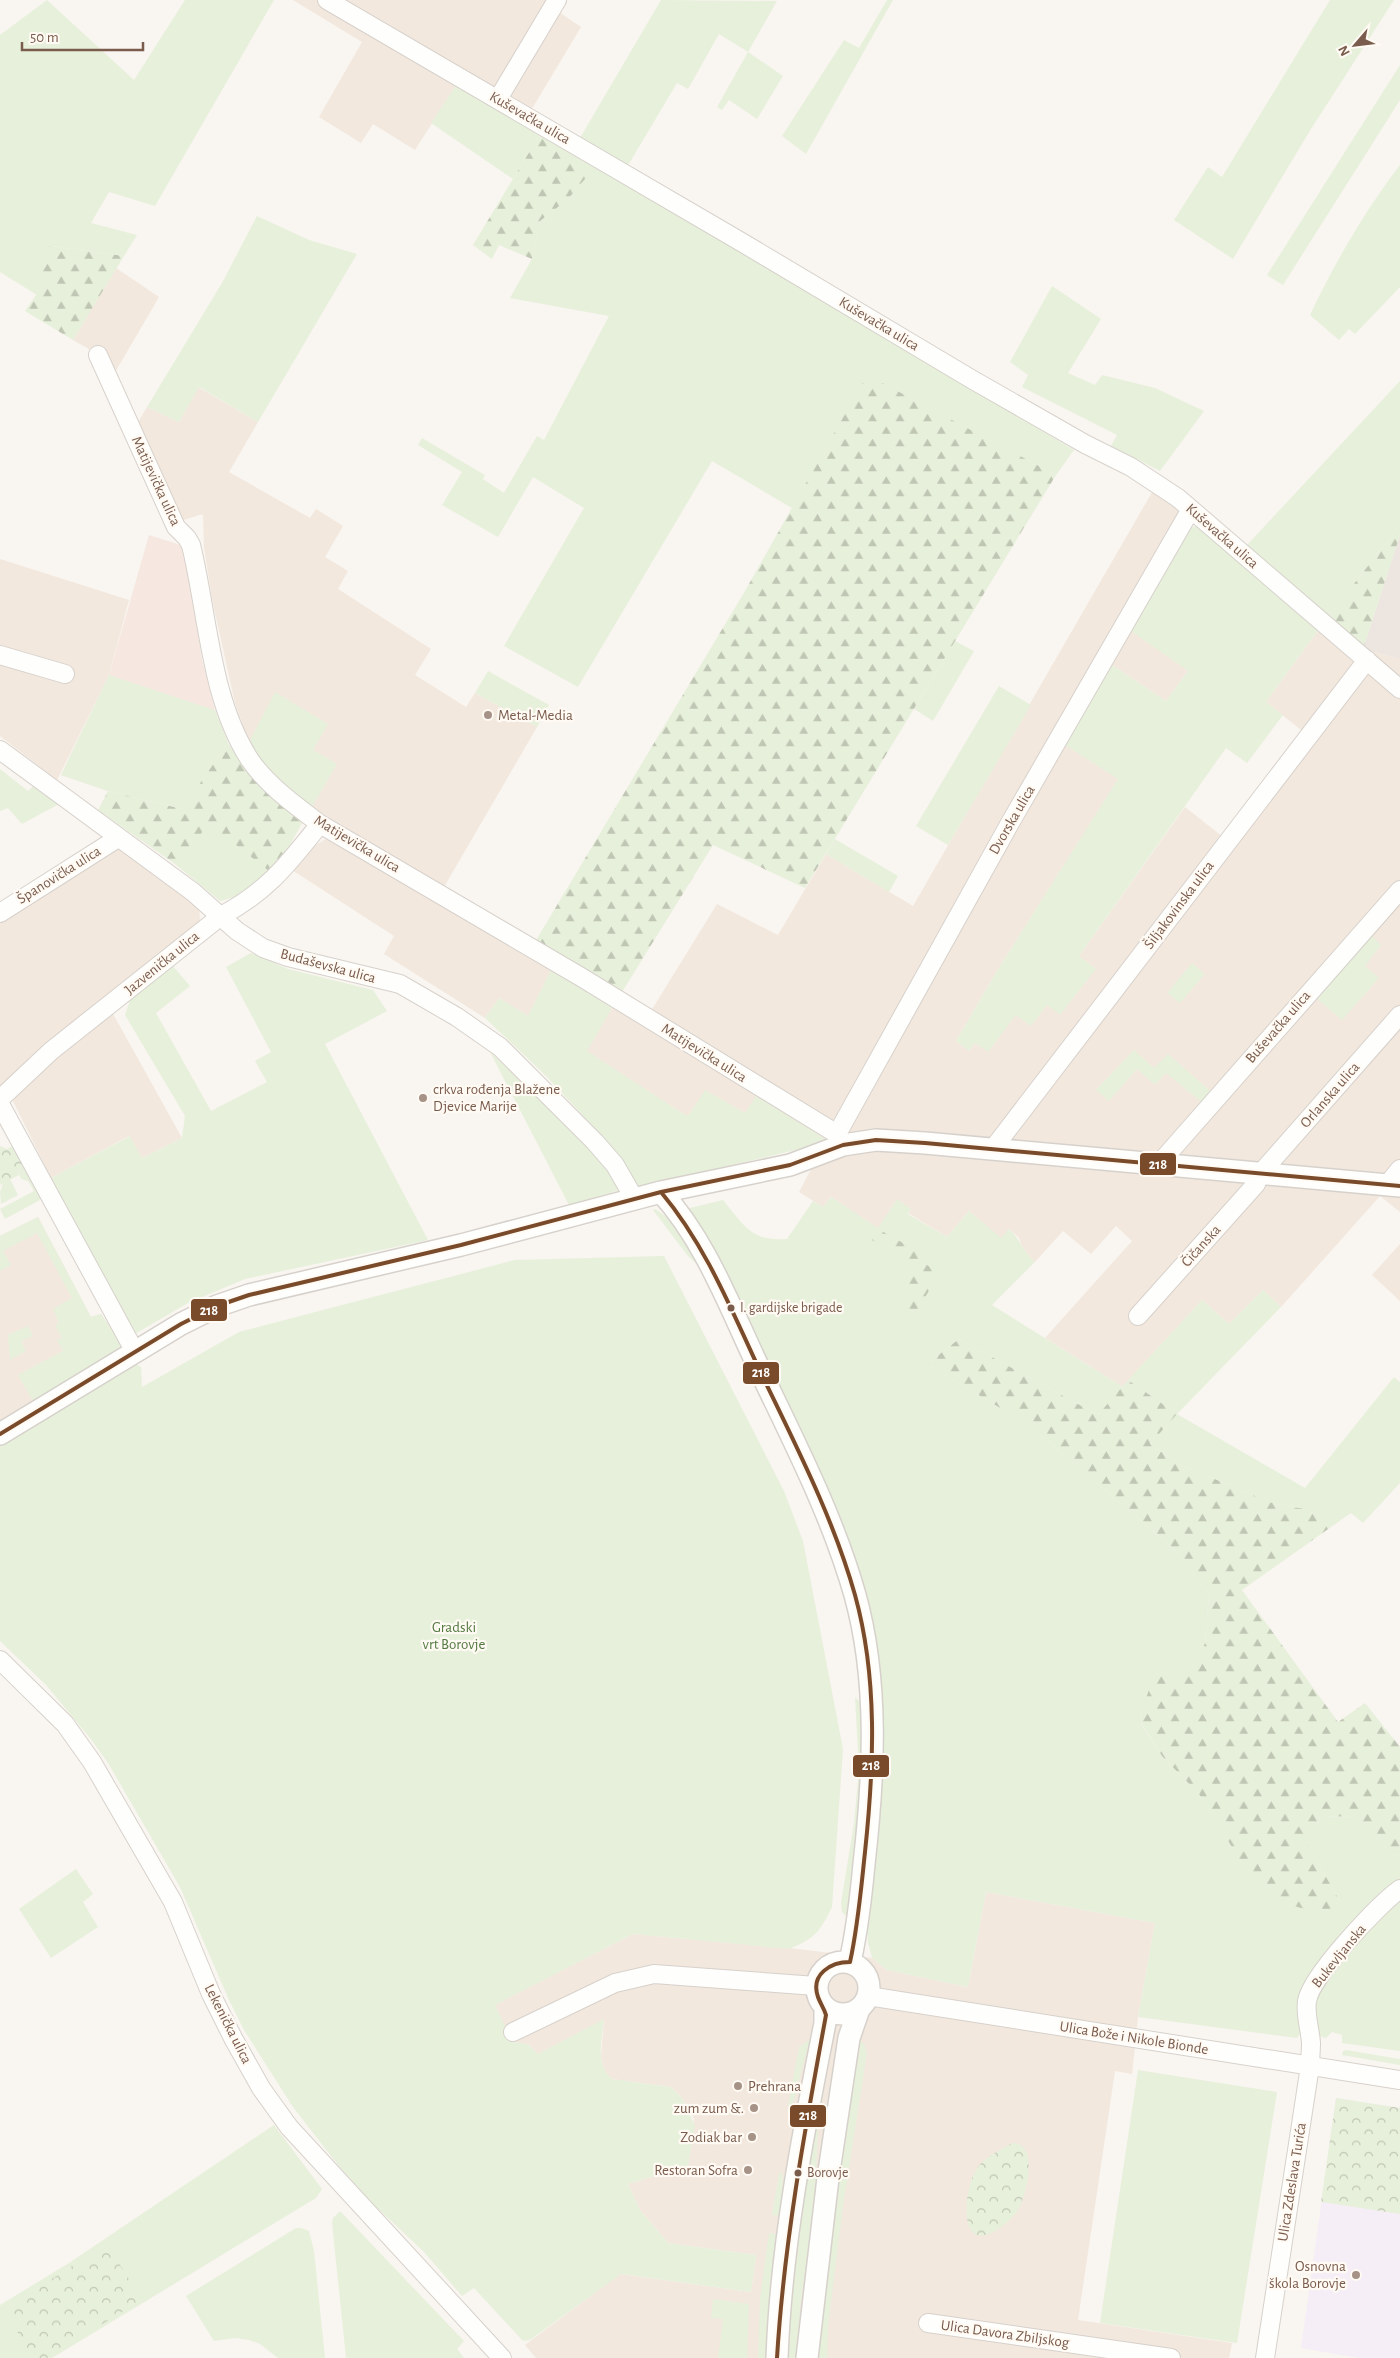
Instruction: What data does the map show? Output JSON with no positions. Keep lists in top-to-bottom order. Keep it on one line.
{"streets":{"street":["Kuševačka ulica","Matijevička ulica","Dvorska ulica","Španovička ulica","Šiljakovinska ulica","Jazvenička ulica","Budaševska ulica","Buševačka ulica","Orlanska ulica","Čičanska","Bukevljanska","Lekenička ulica","Ulica Bože i Nikole Bionde","Ulica Zdeslava Turića","Ulica Davora Zbiljskog"]},"crossings":[["Kuševačka ulica","Dvorska ulica"],["Kuševačka ulica","Šiljakovinska ulica"],["Matijevička ulica","Dvorska ulica"],["Matijevička ulica","Jazvenička ulica"],["Španovička ulica","Budaševska ulica"],["Jazvenička ulica","Budaševska ulica"],["Orlanska ulica","Čičanska"],["Bukevljanska","Ulica Bože i Nikole Bionde"],["Bukevljanska","Ulica Zdeslava Turića"],["Ulica Bože i Nikole Bionde","Ulica Zdeslava Turića"]],"parks":["Gradski vrt Borovje"],"places":["Metal-Media","crkva rođenja Blažene Djevice Marije","I. gardijske brigade","Prehrana","zum zum &.","Zodiak bar","Restoran Sofra","Borovje","Osnovna škola Borovje"],"lines":["transit line 218"],"scale_bar":"50 m","north":"bottom left"}
